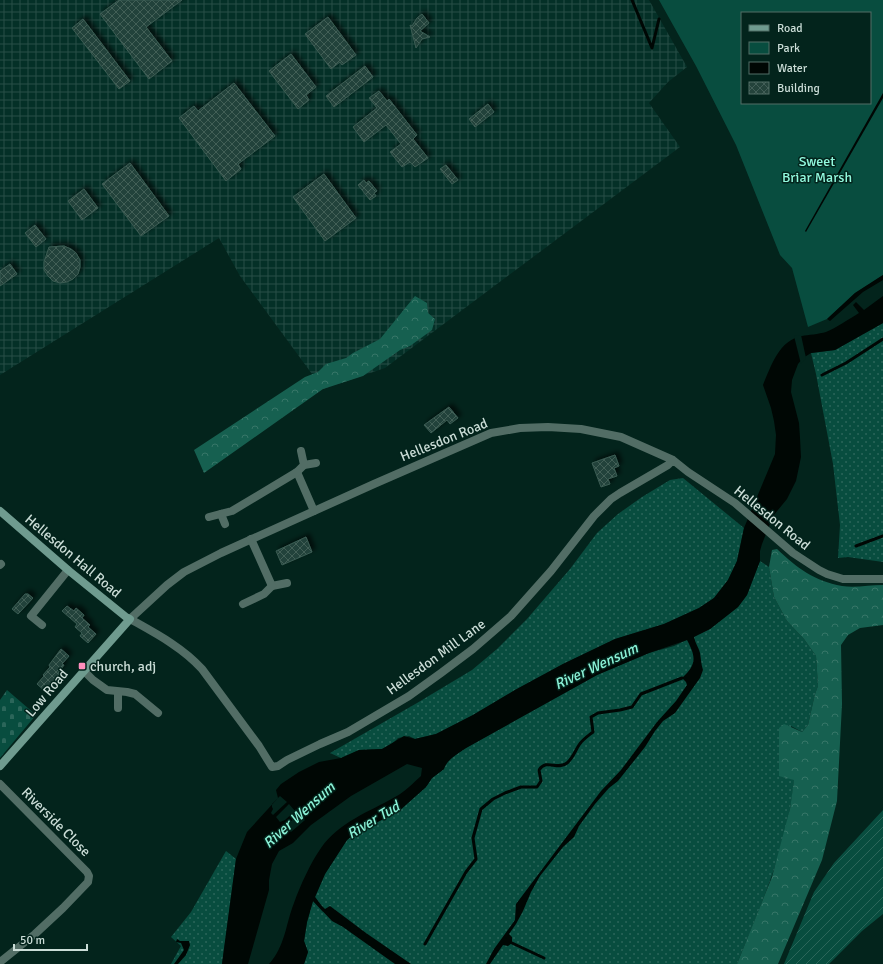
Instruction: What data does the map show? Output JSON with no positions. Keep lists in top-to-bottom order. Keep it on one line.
{"streets":{"street":["Hellesdon Road","Hellesdon Hall Road","Hellesdon Mill Lane","Low Road","Riverside Close"]},"crossings":[["Hellesdon Road","Hellesdon Hall Road"],["Hellesdon Road","Hellesdon Mill Lane"],["Hellesdon Road","Low Road"],["Hellesdon Hall Road","Hellesdon Mill Lane"],["Hellesdon Hall Road","Low Road"],["Hellesdon Mill Lane","Low Road"]],"water":["River Wensum","River Tud"],"parks":["Sweet Briar Marsh"],"places":{"transit":["church, adj"]},"legend":["Road","Park","Water","Building"],"scale_bar":"50 m"}
